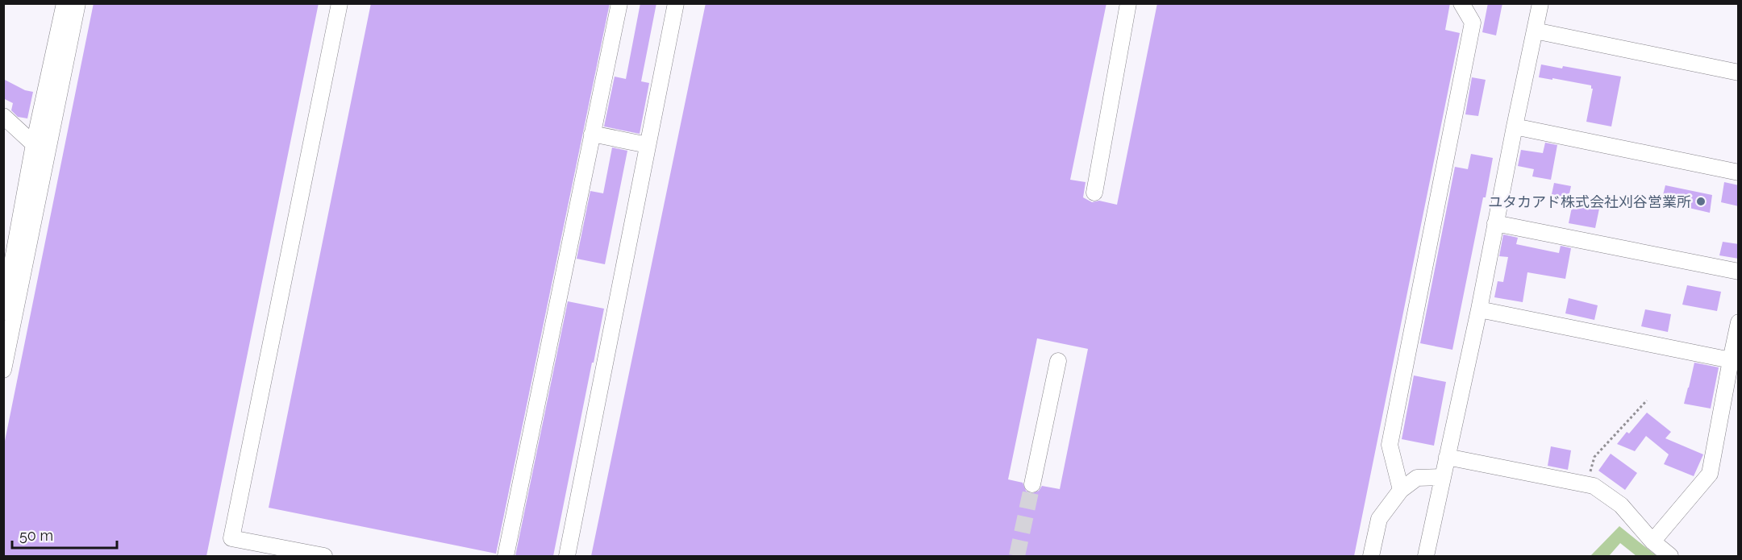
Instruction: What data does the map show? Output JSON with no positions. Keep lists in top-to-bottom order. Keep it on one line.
{"places":["ユタカアド株式会社刈谷営業所"],"scale_bar":"50 m"}
